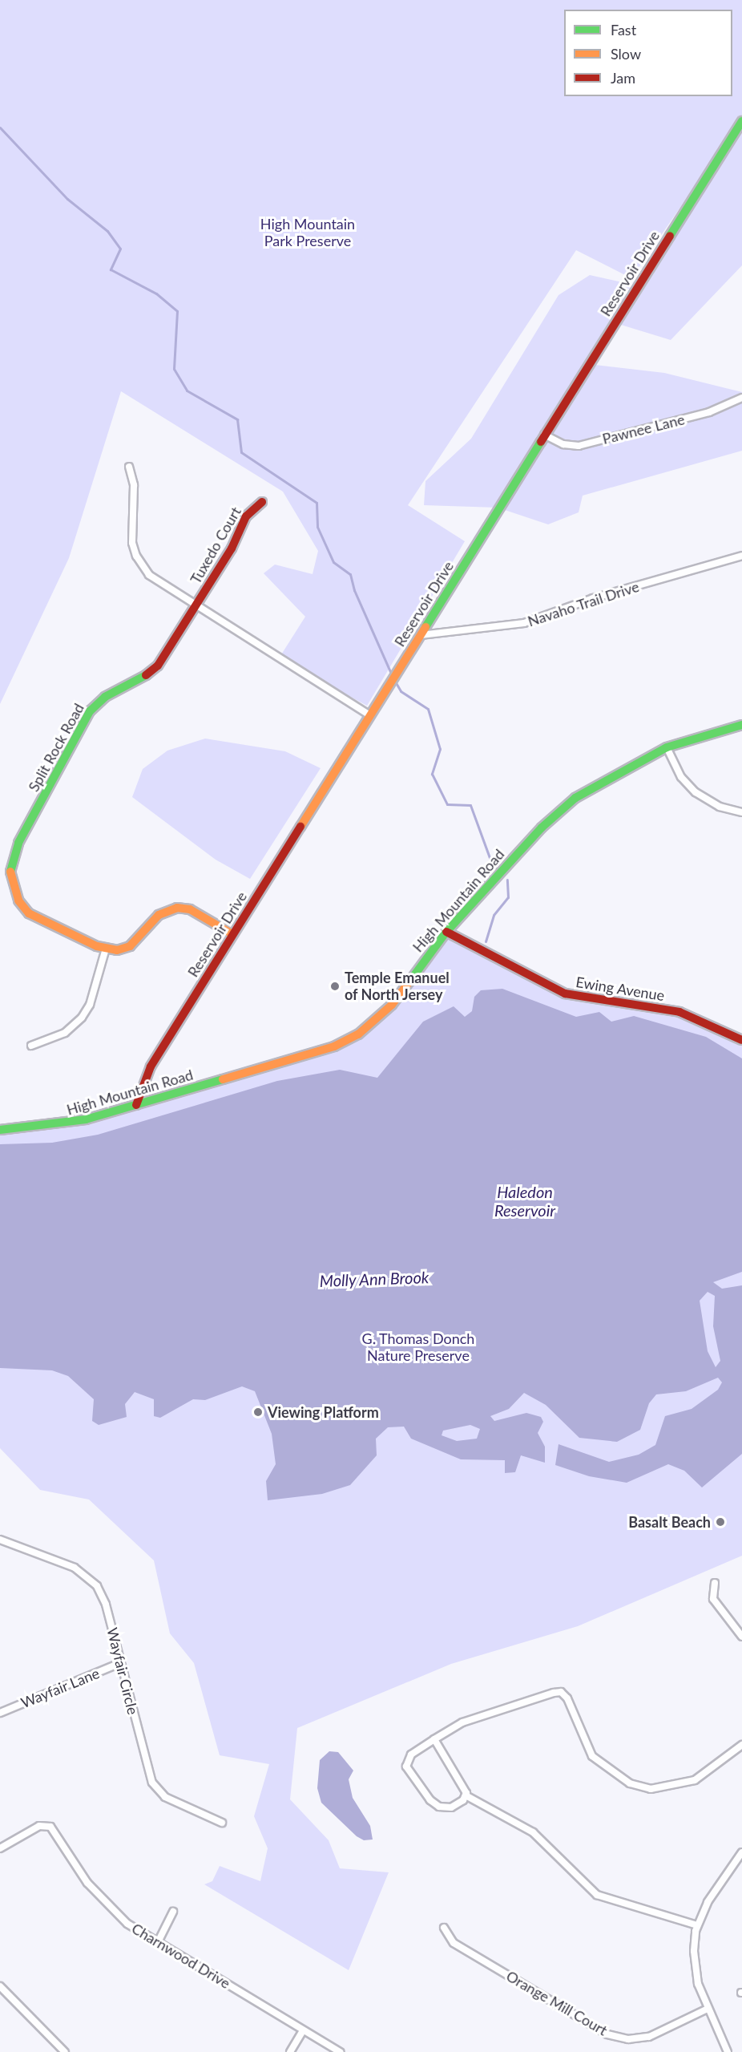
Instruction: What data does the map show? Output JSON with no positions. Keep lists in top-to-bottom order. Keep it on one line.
{"streets":{"street":["Reservoir Drive","Pawnee Lane","Tuxedo Court","Navaho Trail Drive","Split Rock Road","High Mountain Road","Ewing Avenue","Wayfair Circle","Wayfair Lane","Charnwood Drive","Orange Mill Court"]},"crossings":[["Reservoir Drive","Pawnee Lane"],["Reservoir Drive","Navaho Trail Drive"],["Reservoir Drive","High Mountain Road"],["Tuxedo Court","Split Rock Road"],["High Mountain Road","Ewing Avenue"],["Wayfair Circle","Wayfair Lane"]],"water":["Haledon Reservoir","Molly Ann Brook"],"parks":["High Mountain Park Preserve","G. Thomas Donch Nature Preserve"],"places":["Temple Emanuel of North Jersey","Viewing Platform","Basalt Beach"],"legend":["Fast","Slow","Jam"]}
